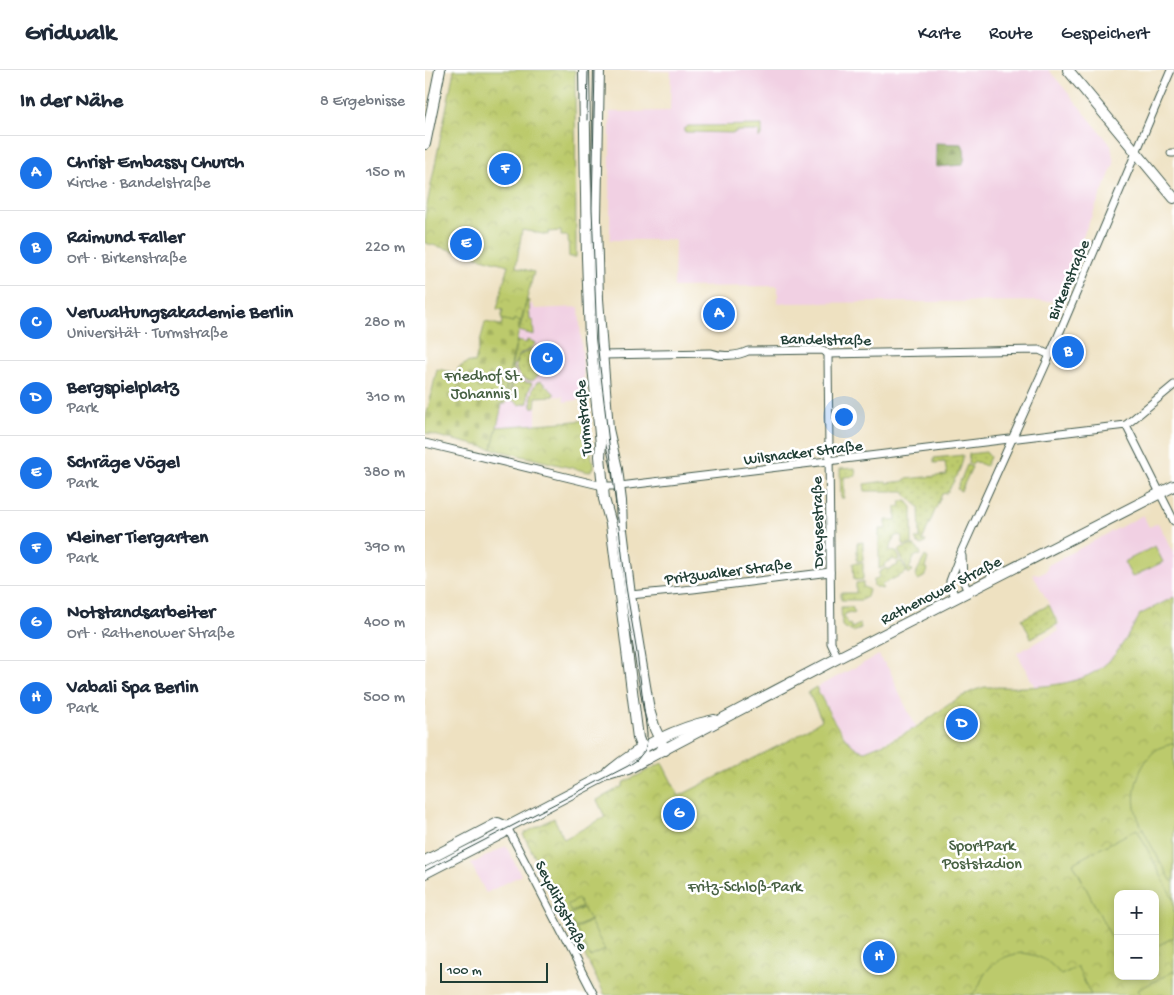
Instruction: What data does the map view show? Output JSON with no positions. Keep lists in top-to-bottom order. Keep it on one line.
{"streets":{"main road":["Turmstraße","Rathenower Straße"],"street":["Birkenstraße","Bandelstraße","Wilsnacker Straße","Dreysestraße","Pritzwalker Straße","Seydlitzstraße"]},"crossings":[["Birkenstraße","Bandelstraße"],["Birkenstraße","Wilsnacker Straße"],["Birkenstraße","Rathenower Straße"],["Bandelstraße","Turmstraße"],["Bandelstraße","Dreysestraße"],["Turmstraße","Wilsnacker Straße"],["Turmstraße","Pritzwalker Straße"],["Turmstraße","Rathenower Straße"],["Wilsnacker Straße","Dreysestraße"],["Dreysestraße","Pritzwalker Straße"],["Dreysestraße","Rathenower Straße"],["Rathenower Straße","Seydlitzstraße"]],"parks":["Friedhof St. Johannis I","SportPark Poststadion","Fritz-Schloß-Park"],"scale_bar":"100 m","page":{"header":"Gridwalk","nav":["Karte","Route","Gespeichert"],"heading":["In der Nähe","8 Ergebnisse"],"list":[{"mark":"A","name":"Christ Embassy Church","note":"Kirche · Bandelstraße","value":"150 m"},{"mark":"B","name":"Raimund Faller","note":"Ort · Birkenstraße","value":"220 m"},{"mark":"C","name":"Verwaltungsakademie Berlin","note":"Universität · Turmstraße","value":"280 m"},{"mark":"D","name":"Bergspielplatz","note":"Park","value":"310 m"},{"mark":"E","name":"Schräge Vögel","note":"Park","value":"380 m"},{"mark":"F","name":"Kleiner Tiergarten","note":"Park","value":"390 m"},{"mark":"G","name":"Notstandsarbeiter","note":"Ort · Rathenower Straße","value":"400 m"},{"mark":"H","name":"Vabali Spa Berlin","note":"Park","value":"500 m"}],"pins":["F","E","A","B","C","D","G","H"],"map_buttons":["+","−"],"scale":"100 m"}}
